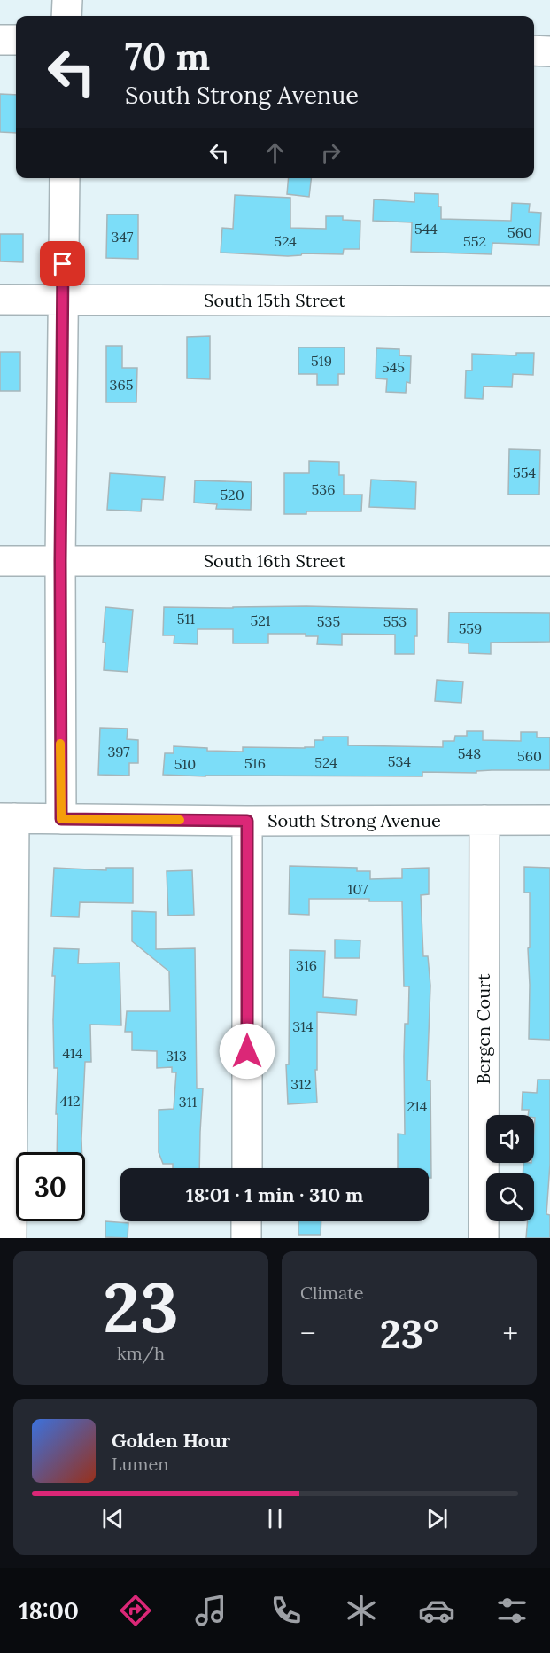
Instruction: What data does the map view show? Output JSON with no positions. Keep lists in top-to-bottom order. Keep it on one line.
{"streets":{"street":["South 15th Street","South 16th Street","South Strong Avenue","Bergen Court"]},"crossings":[["South Strong Avenue","Bergen Court"]],"house_numbers":["544","560","347","524","552","519","545","365","554","536","520","511","521","535","553","559","397","548","560","534","524","516","510","107","316","314","414","313","312","412","311","214"],"page":{"turn":["70 m","South Strong Avenue"],"limit":"30","trip":"18:01 · 1 min · 310 m","tile":[["23","km/h"],"Climate"],"heat":["−","23°","+"],"song":["Golden Hour","Lumen"],"tabs":"18:00"}}
